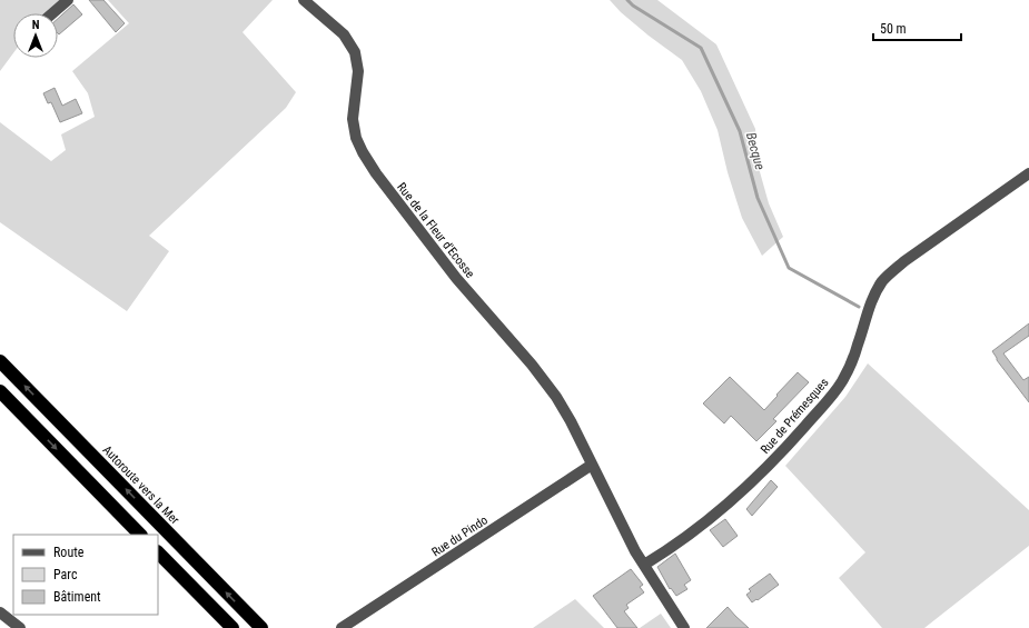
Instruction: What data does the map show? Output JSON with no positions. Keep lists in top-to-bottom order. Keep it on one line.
{"streets":{"highway":["Autoroute vers la Mer"],"street":["Rue de la Fleur d'Ecosse","Rue de Prémesques","Rue du Pindo"]},"crossings":[["Rue de la Fleur d'Ecosse","Rue de Prémesques"],["Rue de la Fleur d'Ecosse","Rue du Pindo"]],"water":["Becque"],"legend":["Route","Parc","Bâtiment"],"scale_bar":"50 m","north":"top"}
